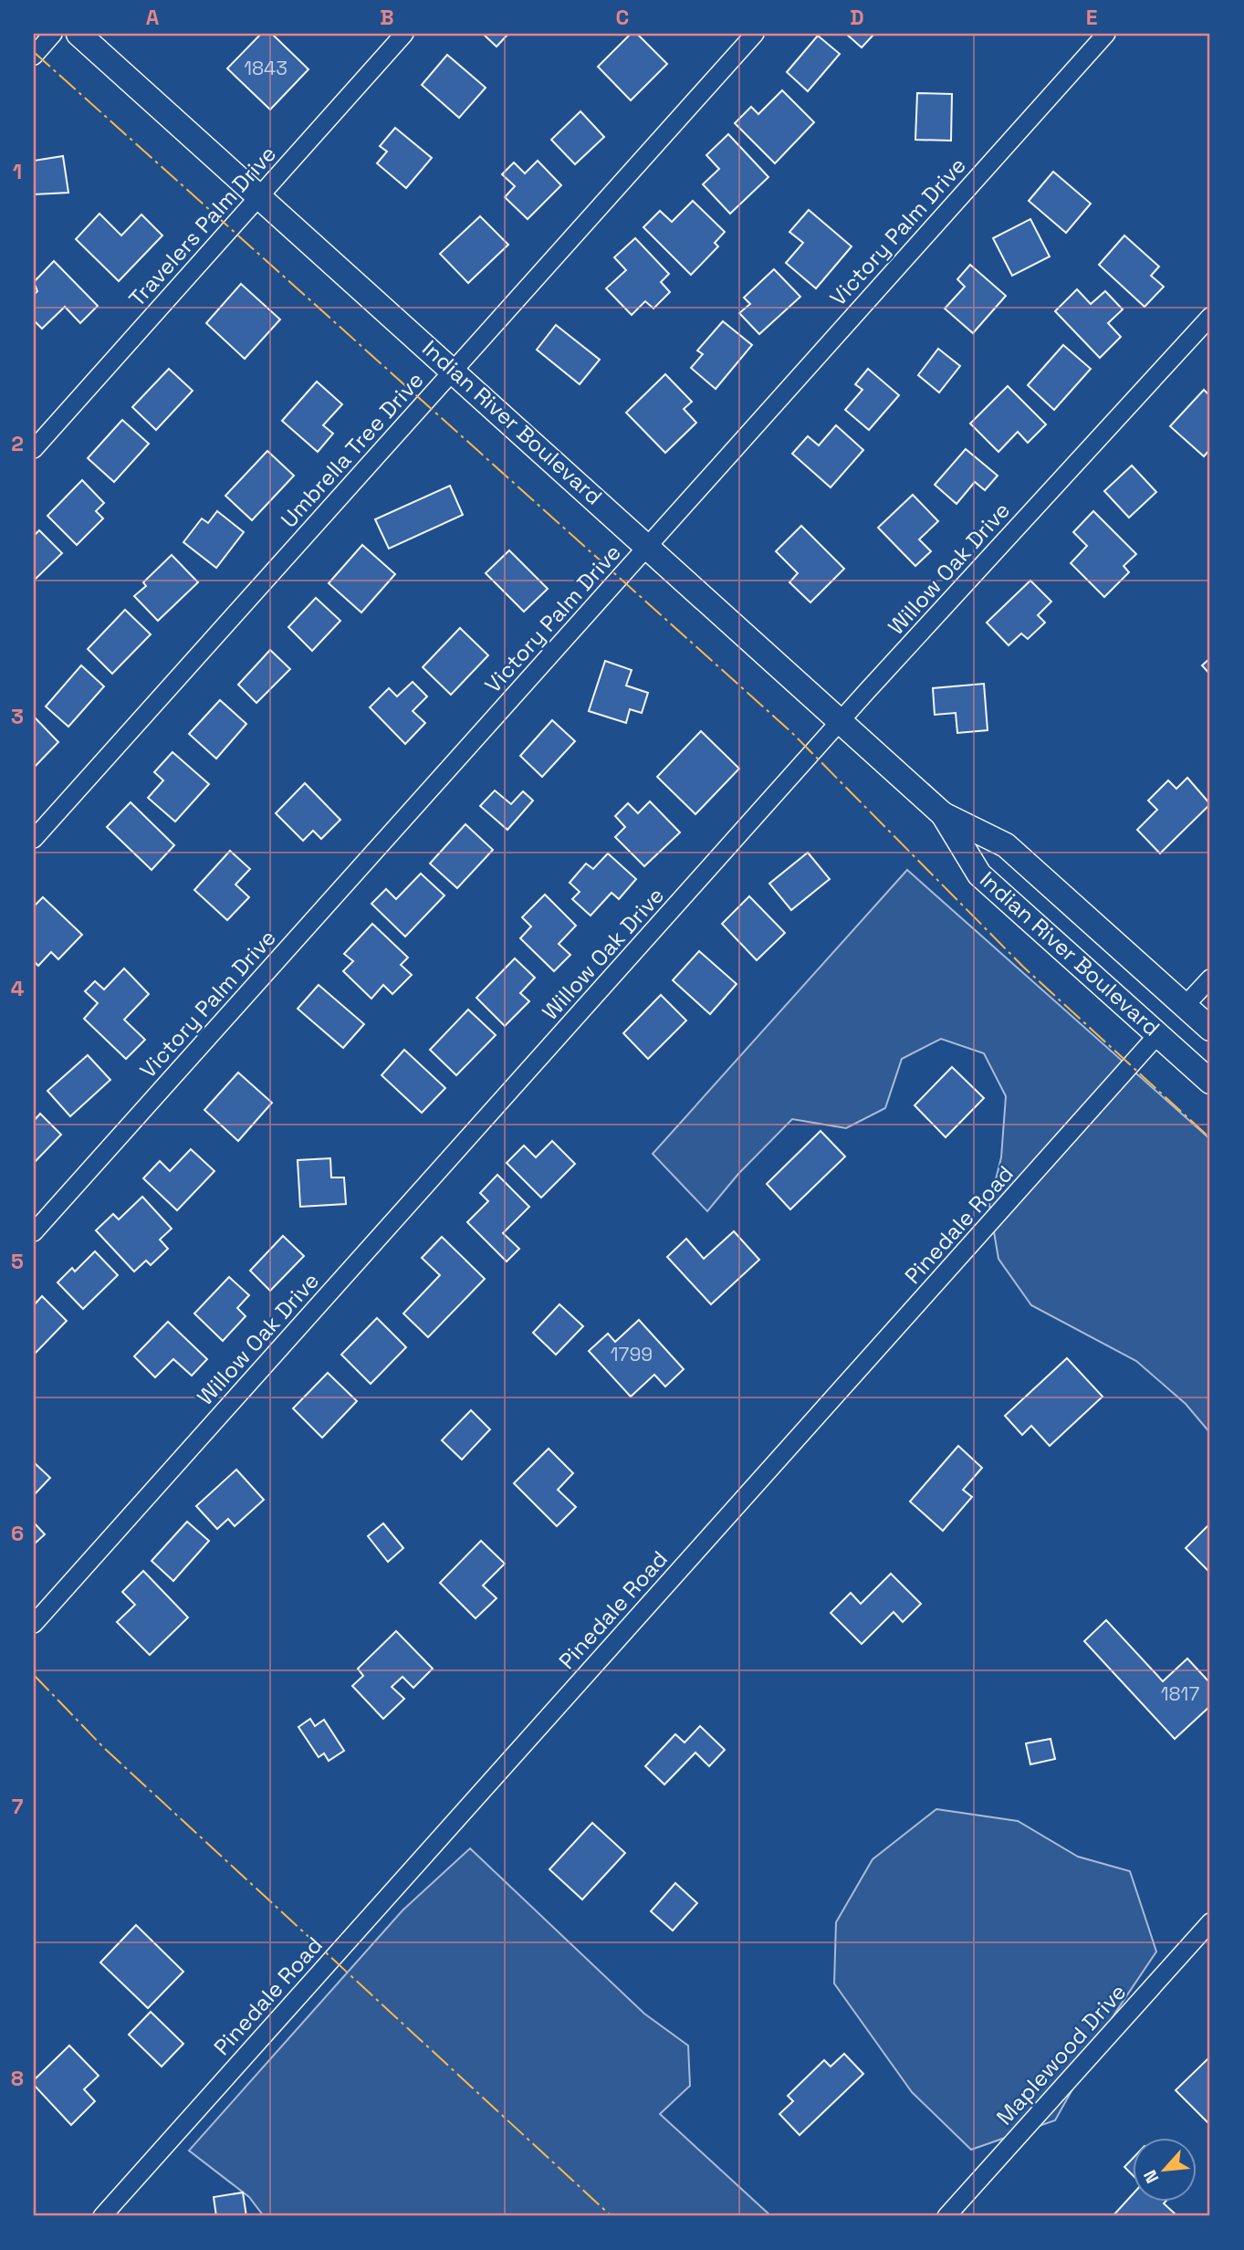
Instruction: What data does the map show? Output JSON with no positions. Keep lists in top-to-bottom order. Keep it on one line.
{"streets":{"main road":["Indian River Boulevard"],"street":["Travelers Palm Drive","Victory Palm Drive","Umbrella Tree Drive","Willow Oak Drive","Pinedale Road","Maplewood Drive"]},"crossings":[["Travelers Palm Drive","Indian River Boulevard"],["Victory Palm Drive","Indian River Boulevard"],["Indian River Boulevard","Umbrella Tree Drive"],["Indian River Boulevard","Willow Oak Drive"],["Indian River Boulevard","Pinedale Road"]],"house_numbers":["1843","1799","1817"],"north":"bottom left","grid":{"columns":["A","B","C","D","E"],"rows":["1","2","3","4","5","6","7","8"]}}
